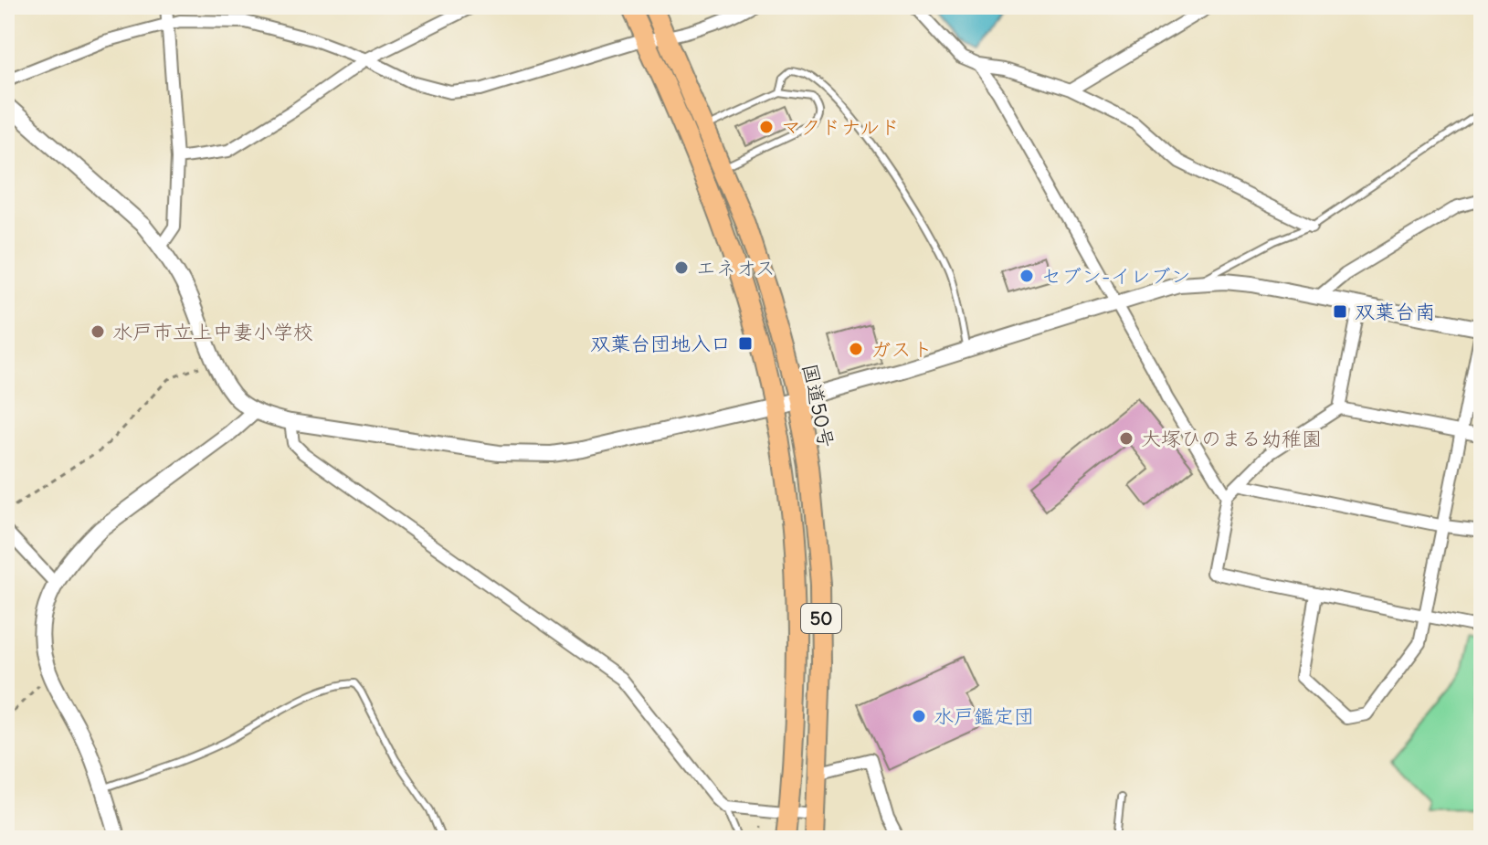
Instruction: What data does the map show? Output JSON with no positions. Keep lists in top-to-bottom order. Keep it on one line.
{"streets":{"highway":["国道50号","50"]},"places":{"other":["マクドナルド","エネオス","セブン-イレブン","水戸市立上中妻小学校","ガスト","大塚ひのまる幼稚園","水戸鑑定団"],"transit":["双葉台南","双葉台団地入口"]}}
